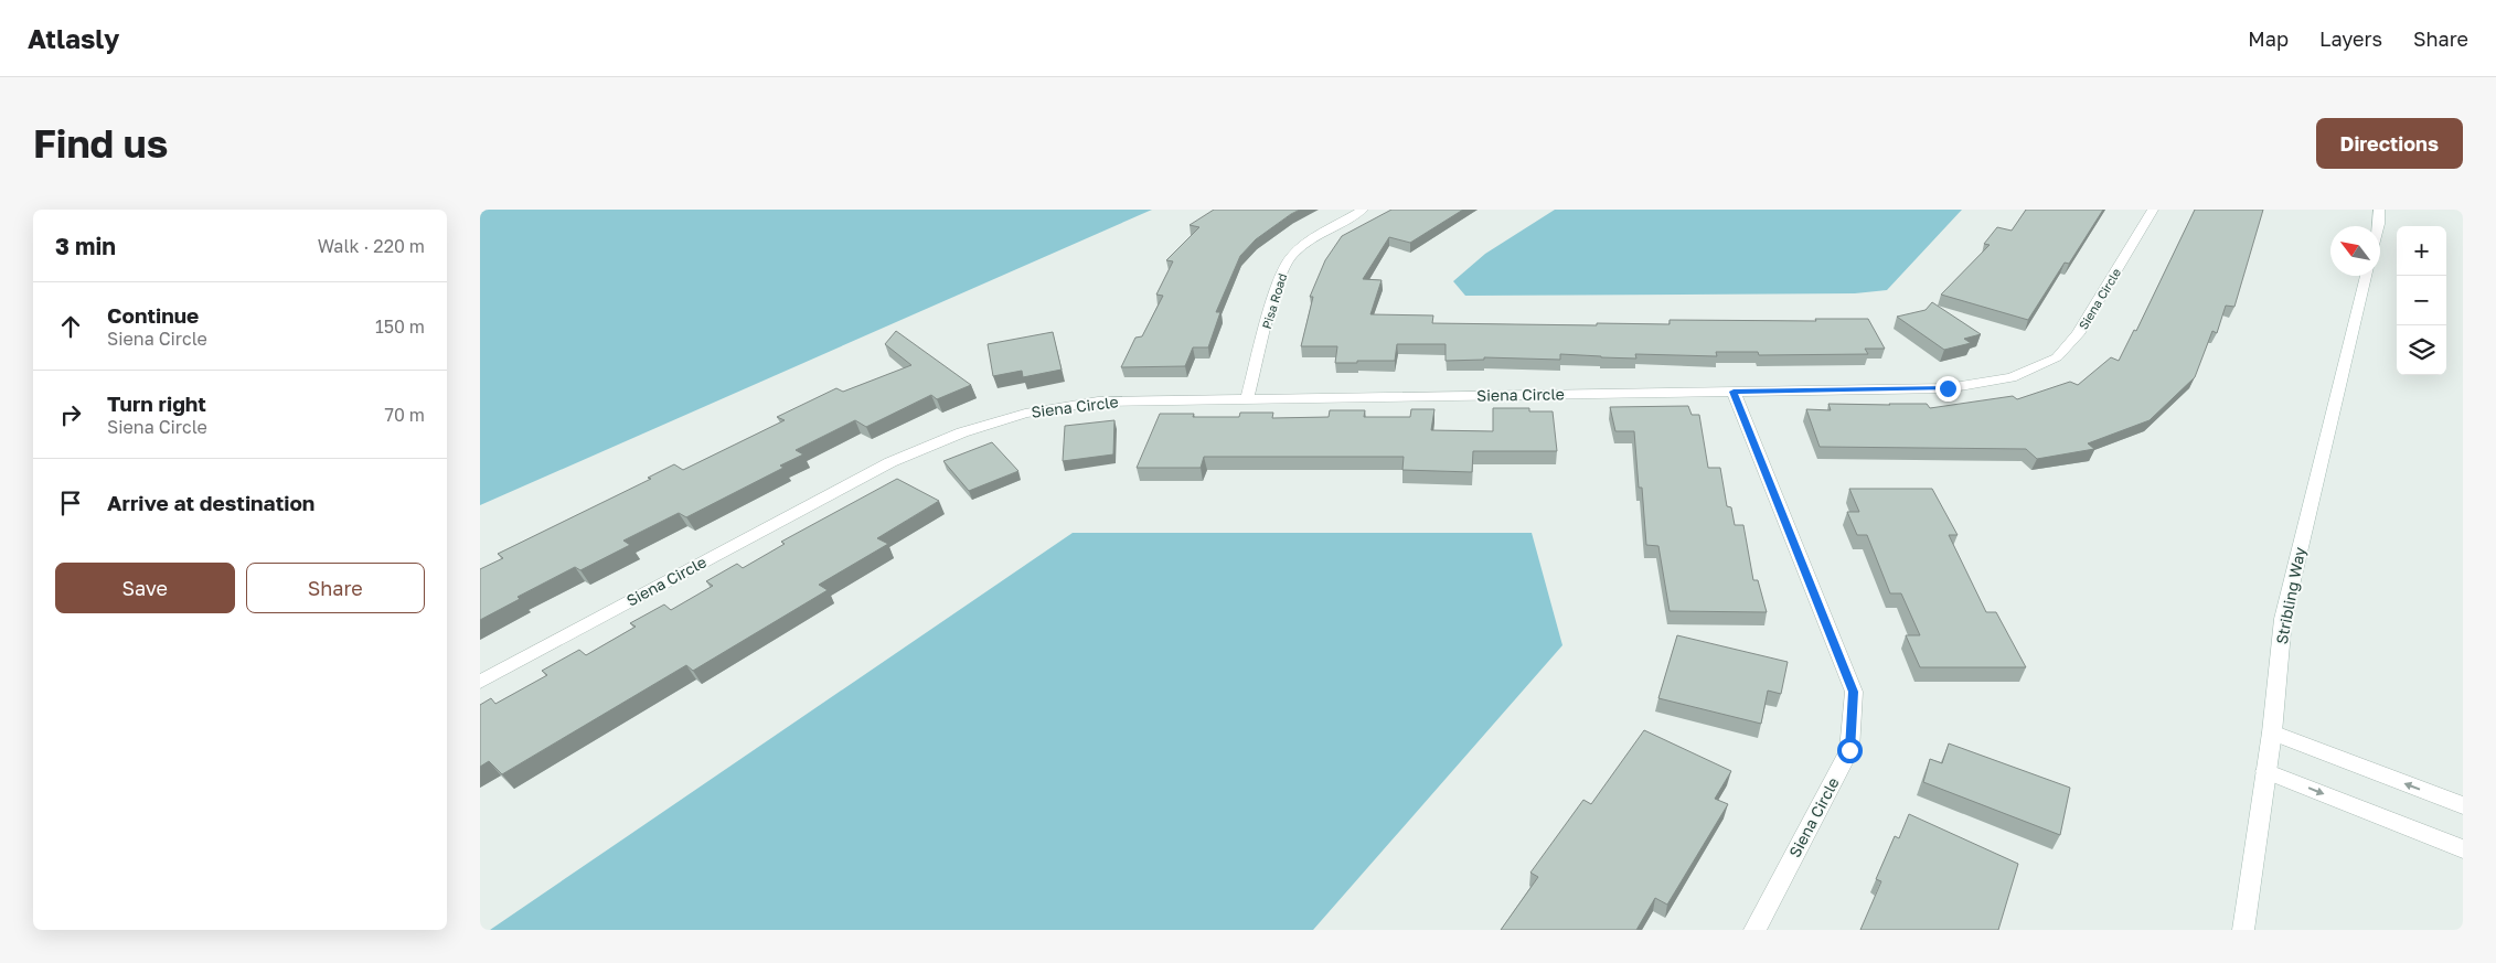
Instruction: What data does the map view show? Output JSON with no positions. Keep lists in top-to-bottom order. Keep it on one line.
{"streets":{"street":["Siena Circle","Pisa Road","Stribling Way"]},"crossings":[["Siena Circle","Pisa Road"]],"north":"top left","page":{"header":"Atlasly","nav":["Map","Layers","Share"],"buttons":["Directions",["Save","Share"]],"title":"Find us","heading":["3 min","Walk · 220 m"],"map_buttons":["+","−"],"list":[["Continue","Siena Circle","150 m"],["Turn right","Siena Circle","70 m"],"Arrive at destination"]}}
